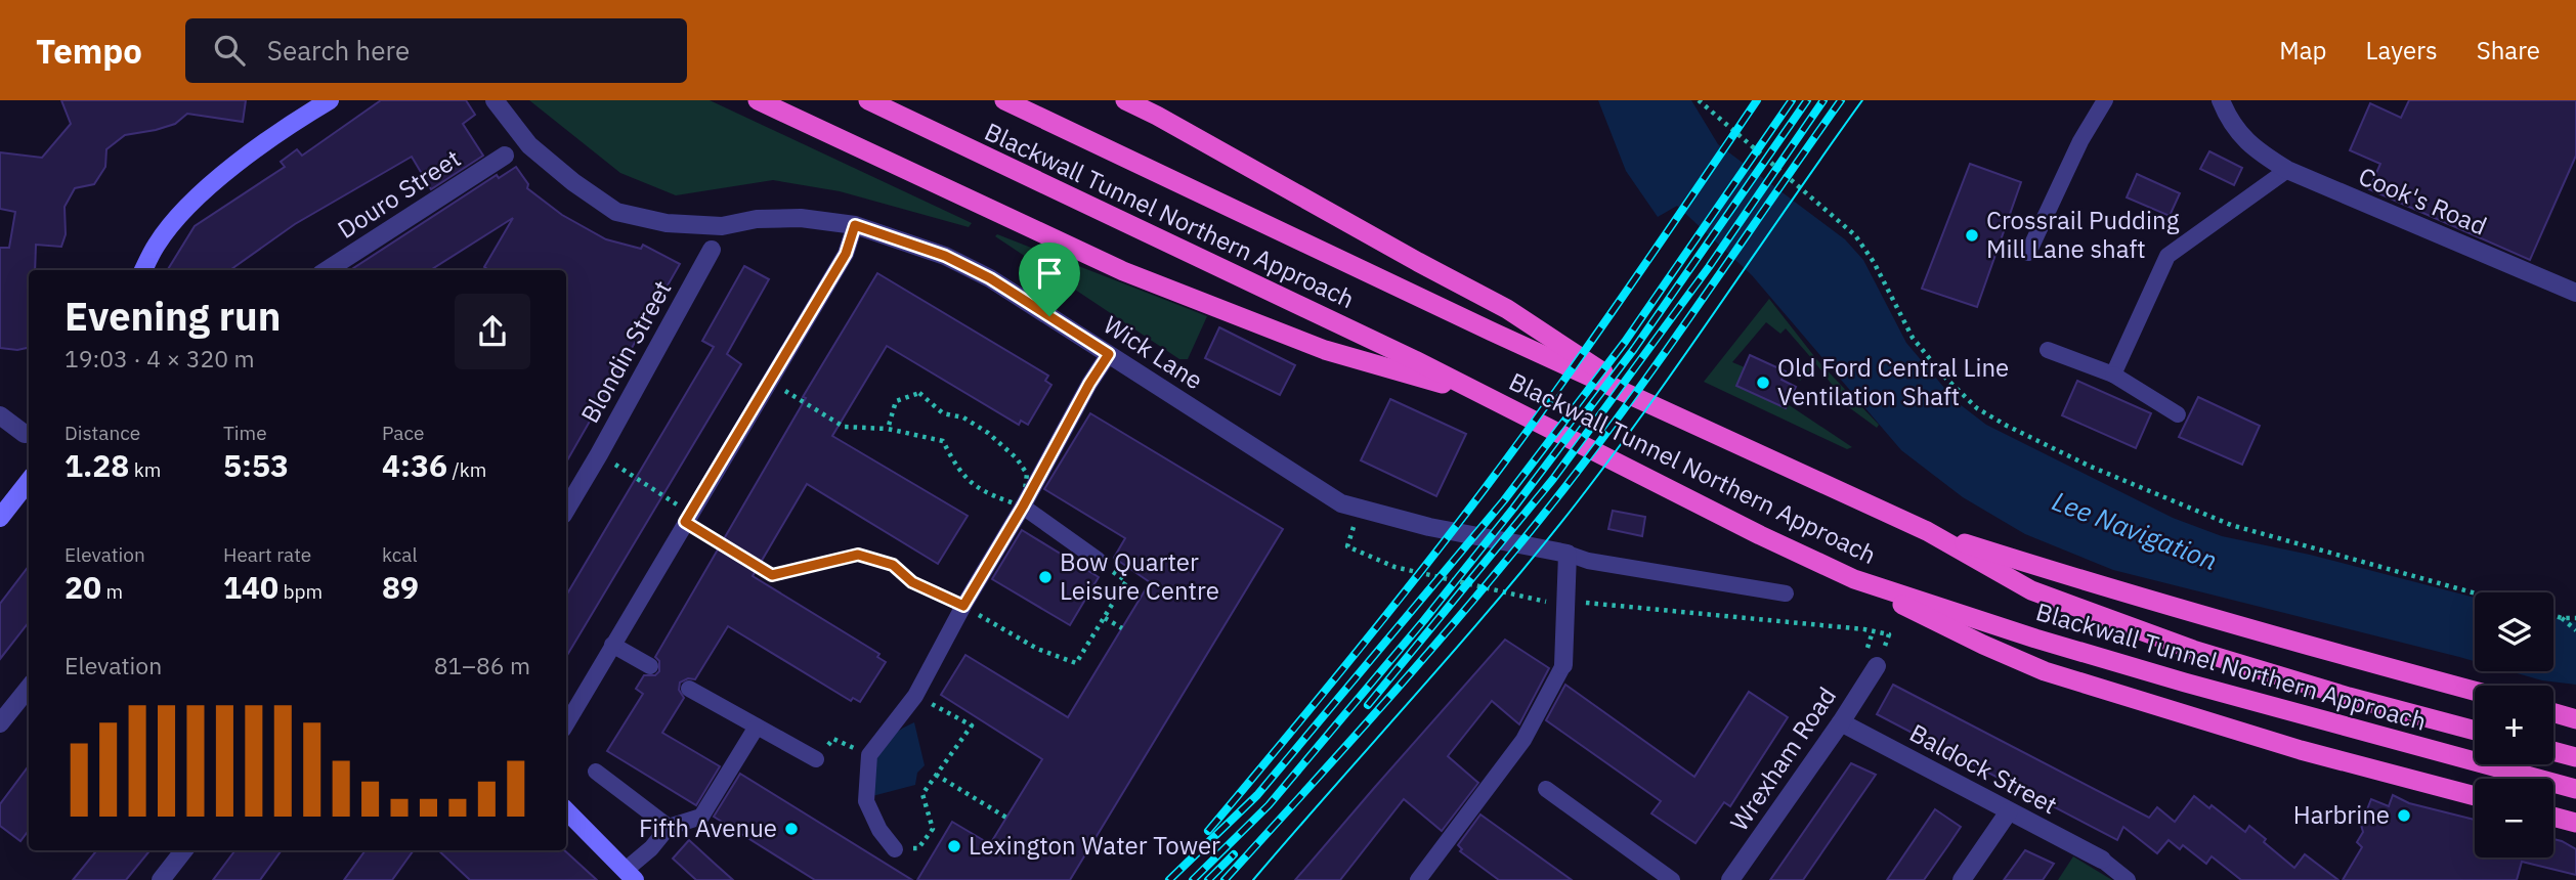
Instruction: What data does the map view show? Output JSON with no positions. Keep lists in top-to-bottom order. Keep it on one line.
{"streets":{"highway":["Blackwall Tunnel Northern Approach"],"street":["Douro Street","Cook's Road","Blondin Street","Wick Lane","Wrexham Road","Baldock Street"]},"crossings":[["Wrexham Road","Baldock Street"]],"water":["Lee Navigation"],"places":["Crossrail Pudding Mill Lane shaft","Old Ford Central Line Ventilation Shaft","Bow Quarter Leisure Centre","Harbrine","Fifth Avenue","Lexington Water Tower"],"page":{"header":"Tempo","search":"Search here","nav":["Map","Layers","Share"],"heading":["Evening run","19:03 · 4 × 320 m"],"stats":[["Distance","1.28 km"],["Time","5:53"],["Pace","4:36 /km"],["Elevation","20 m"],["Heart rate","140 bpm"],["kcal","89"]],"map_buttons":["+","−"],"chart":["Elevation","81–86 m"]}}
